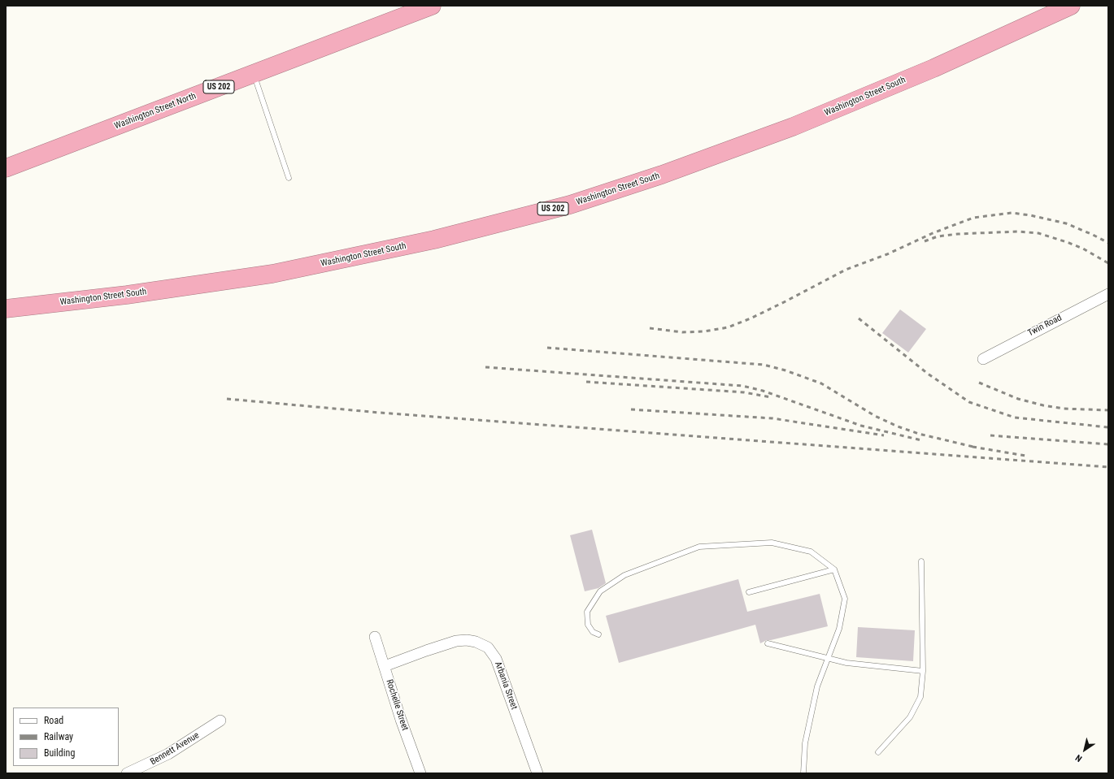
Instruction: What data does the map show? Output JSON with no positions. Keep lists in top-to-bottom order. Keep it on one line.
{"streets":{"highway":["US 202","Washington Street South","Washington Street North"],"street":["Twin Road","Arbania Street","Rochelle Street","Bennett Avenue"]},"crossings":[["Arbania Street","Rochelle Street"]],"legend":["Road","Railway","Building"],"north":"bottom left"}
